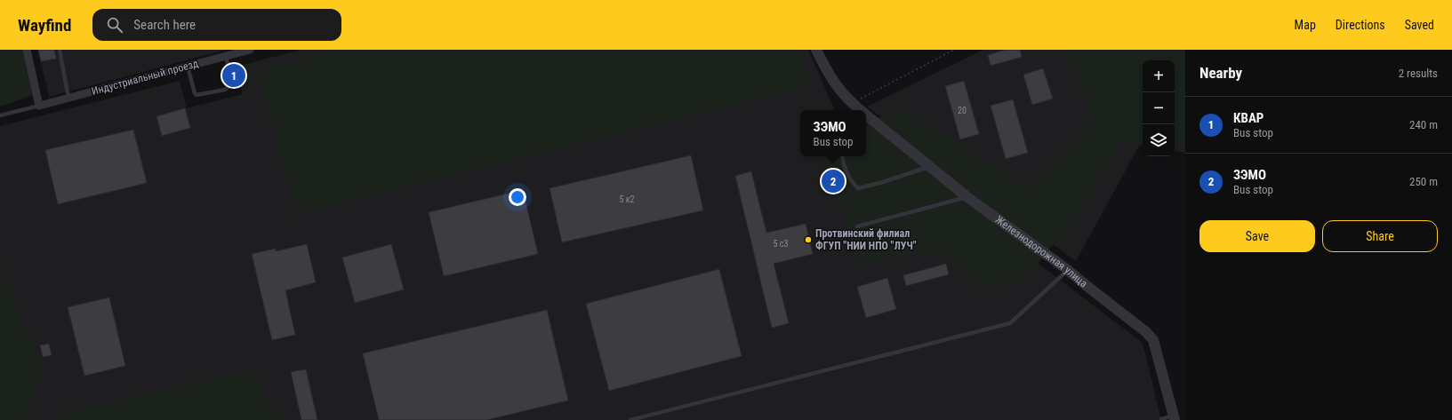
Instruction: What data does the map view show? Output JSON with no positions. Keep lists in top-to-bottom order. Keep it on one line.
{"streets":{"street":["Индустриальный проезд","Железнодорожная улица"]},"places":["Протвинский филиал ФГУП \"НИИ НПО \"ЛУЧ\""],"house_numbers":["20","5 к2","5 с3"],"page":{"header":"Wayfind","search":"Search here","nav":["Map","Directions","Saved"],"heading":["Nearby","2 results"],"map_buttons":["+","−"],"pins":["1","2"],"list":[{"mark":"1","name":"КВАР","note":"Bus stop","value":"240 m"},{"mark":"2","name":"ЗЭМО","note":"Bus stop","value":"250 m"}],"popup":["ЗЭМО","Bus stop"],"buttons":["Save","Share"]}}
